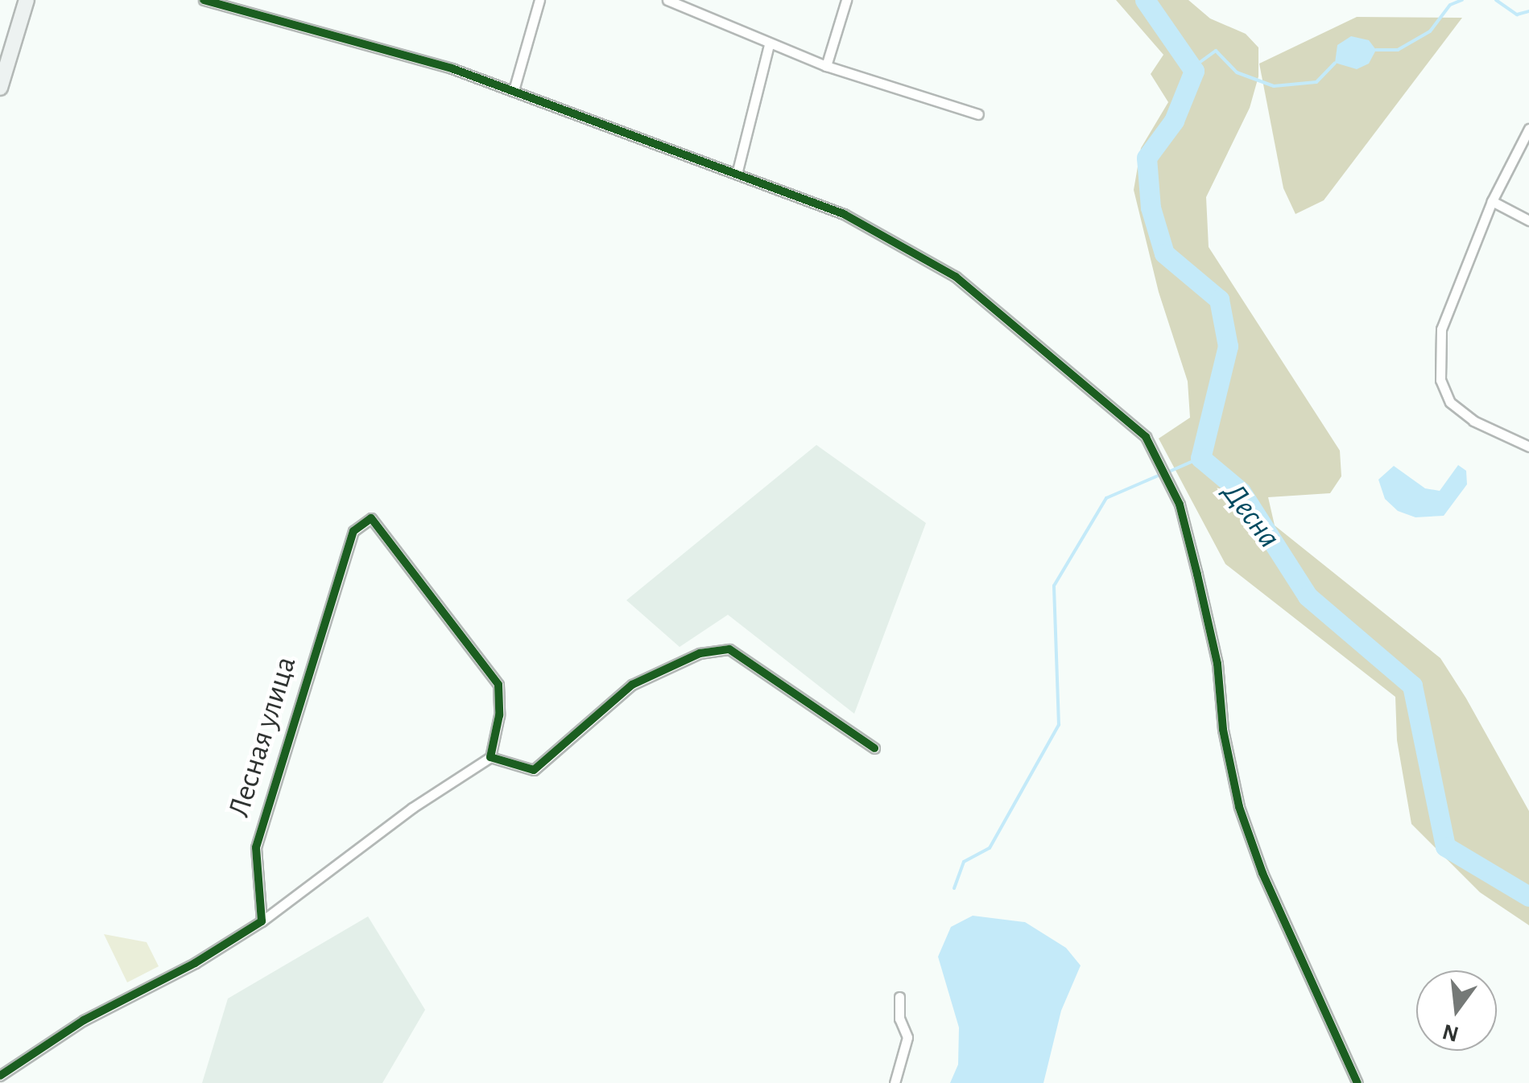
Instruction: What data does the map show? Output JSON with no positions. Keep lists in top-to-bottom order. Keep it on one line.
{"streets":{"street":["Лесная улица"]},"water":["Десна"],"north":"bottom"}
